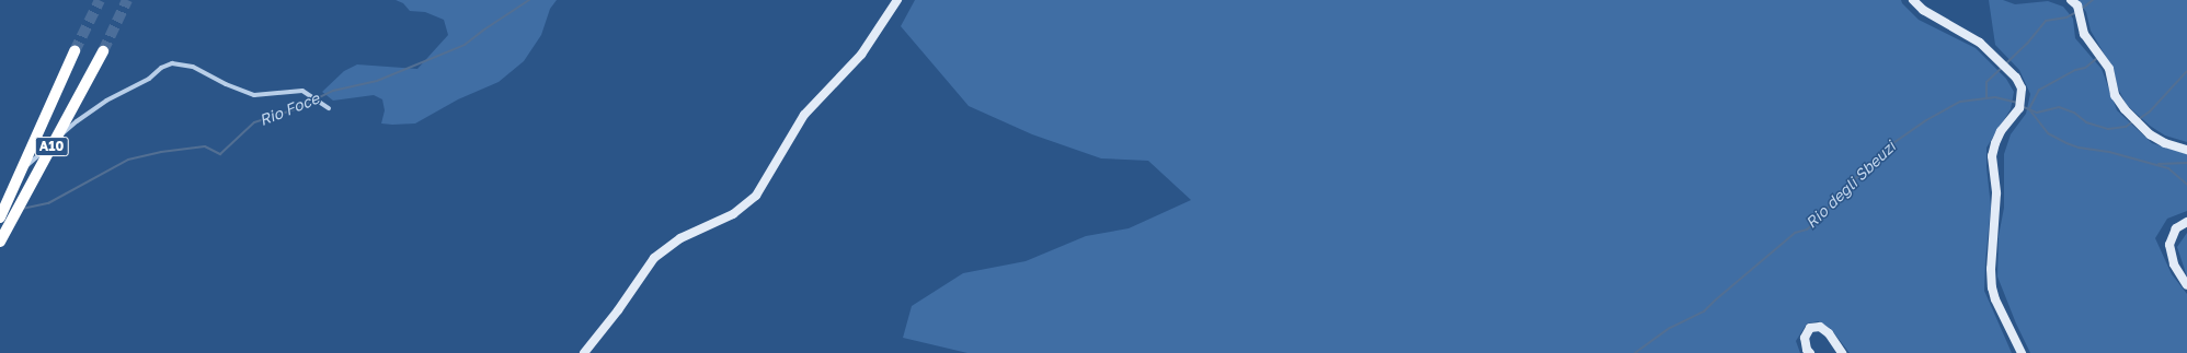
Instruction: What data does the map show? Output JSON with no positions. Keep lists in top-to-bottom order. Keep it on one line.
{"streets":{"highway":["A10"]},"water":["Rio Foce","Rio degli Sbeuzi"]}
